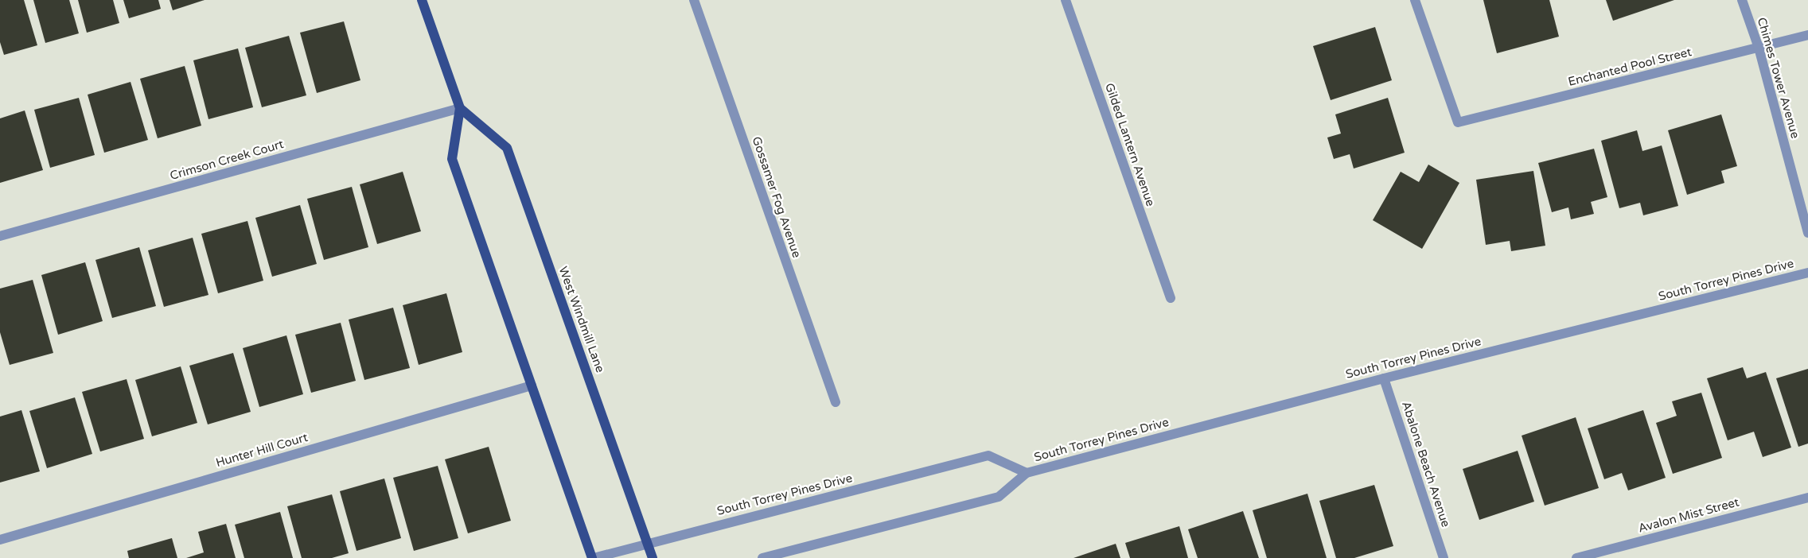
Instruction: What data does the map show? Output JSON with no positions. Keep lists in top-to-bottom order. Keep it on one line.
{"streets":{"main road":["West Windmill Lane"],"street":["Enchanted Pool Street","Chimes Tower Avenue","Gilded Lantern Avenue","Crimson Creek Court","Gossamer Fog Avenue","South Torrey Pines Drive","Hunter Hill Court","Abalone Beach Avenue","Avalon Mist Street"]},"crossings":[["Enchanted Pool Street","Chimes Tower Avenue"],["Crimson Creek Court","West Windmill Lane"],["South Torrey Pines Drive","West Windmill Lane"],["South Torrey Pines Drive","Abalone Beach Avenue"]]}
